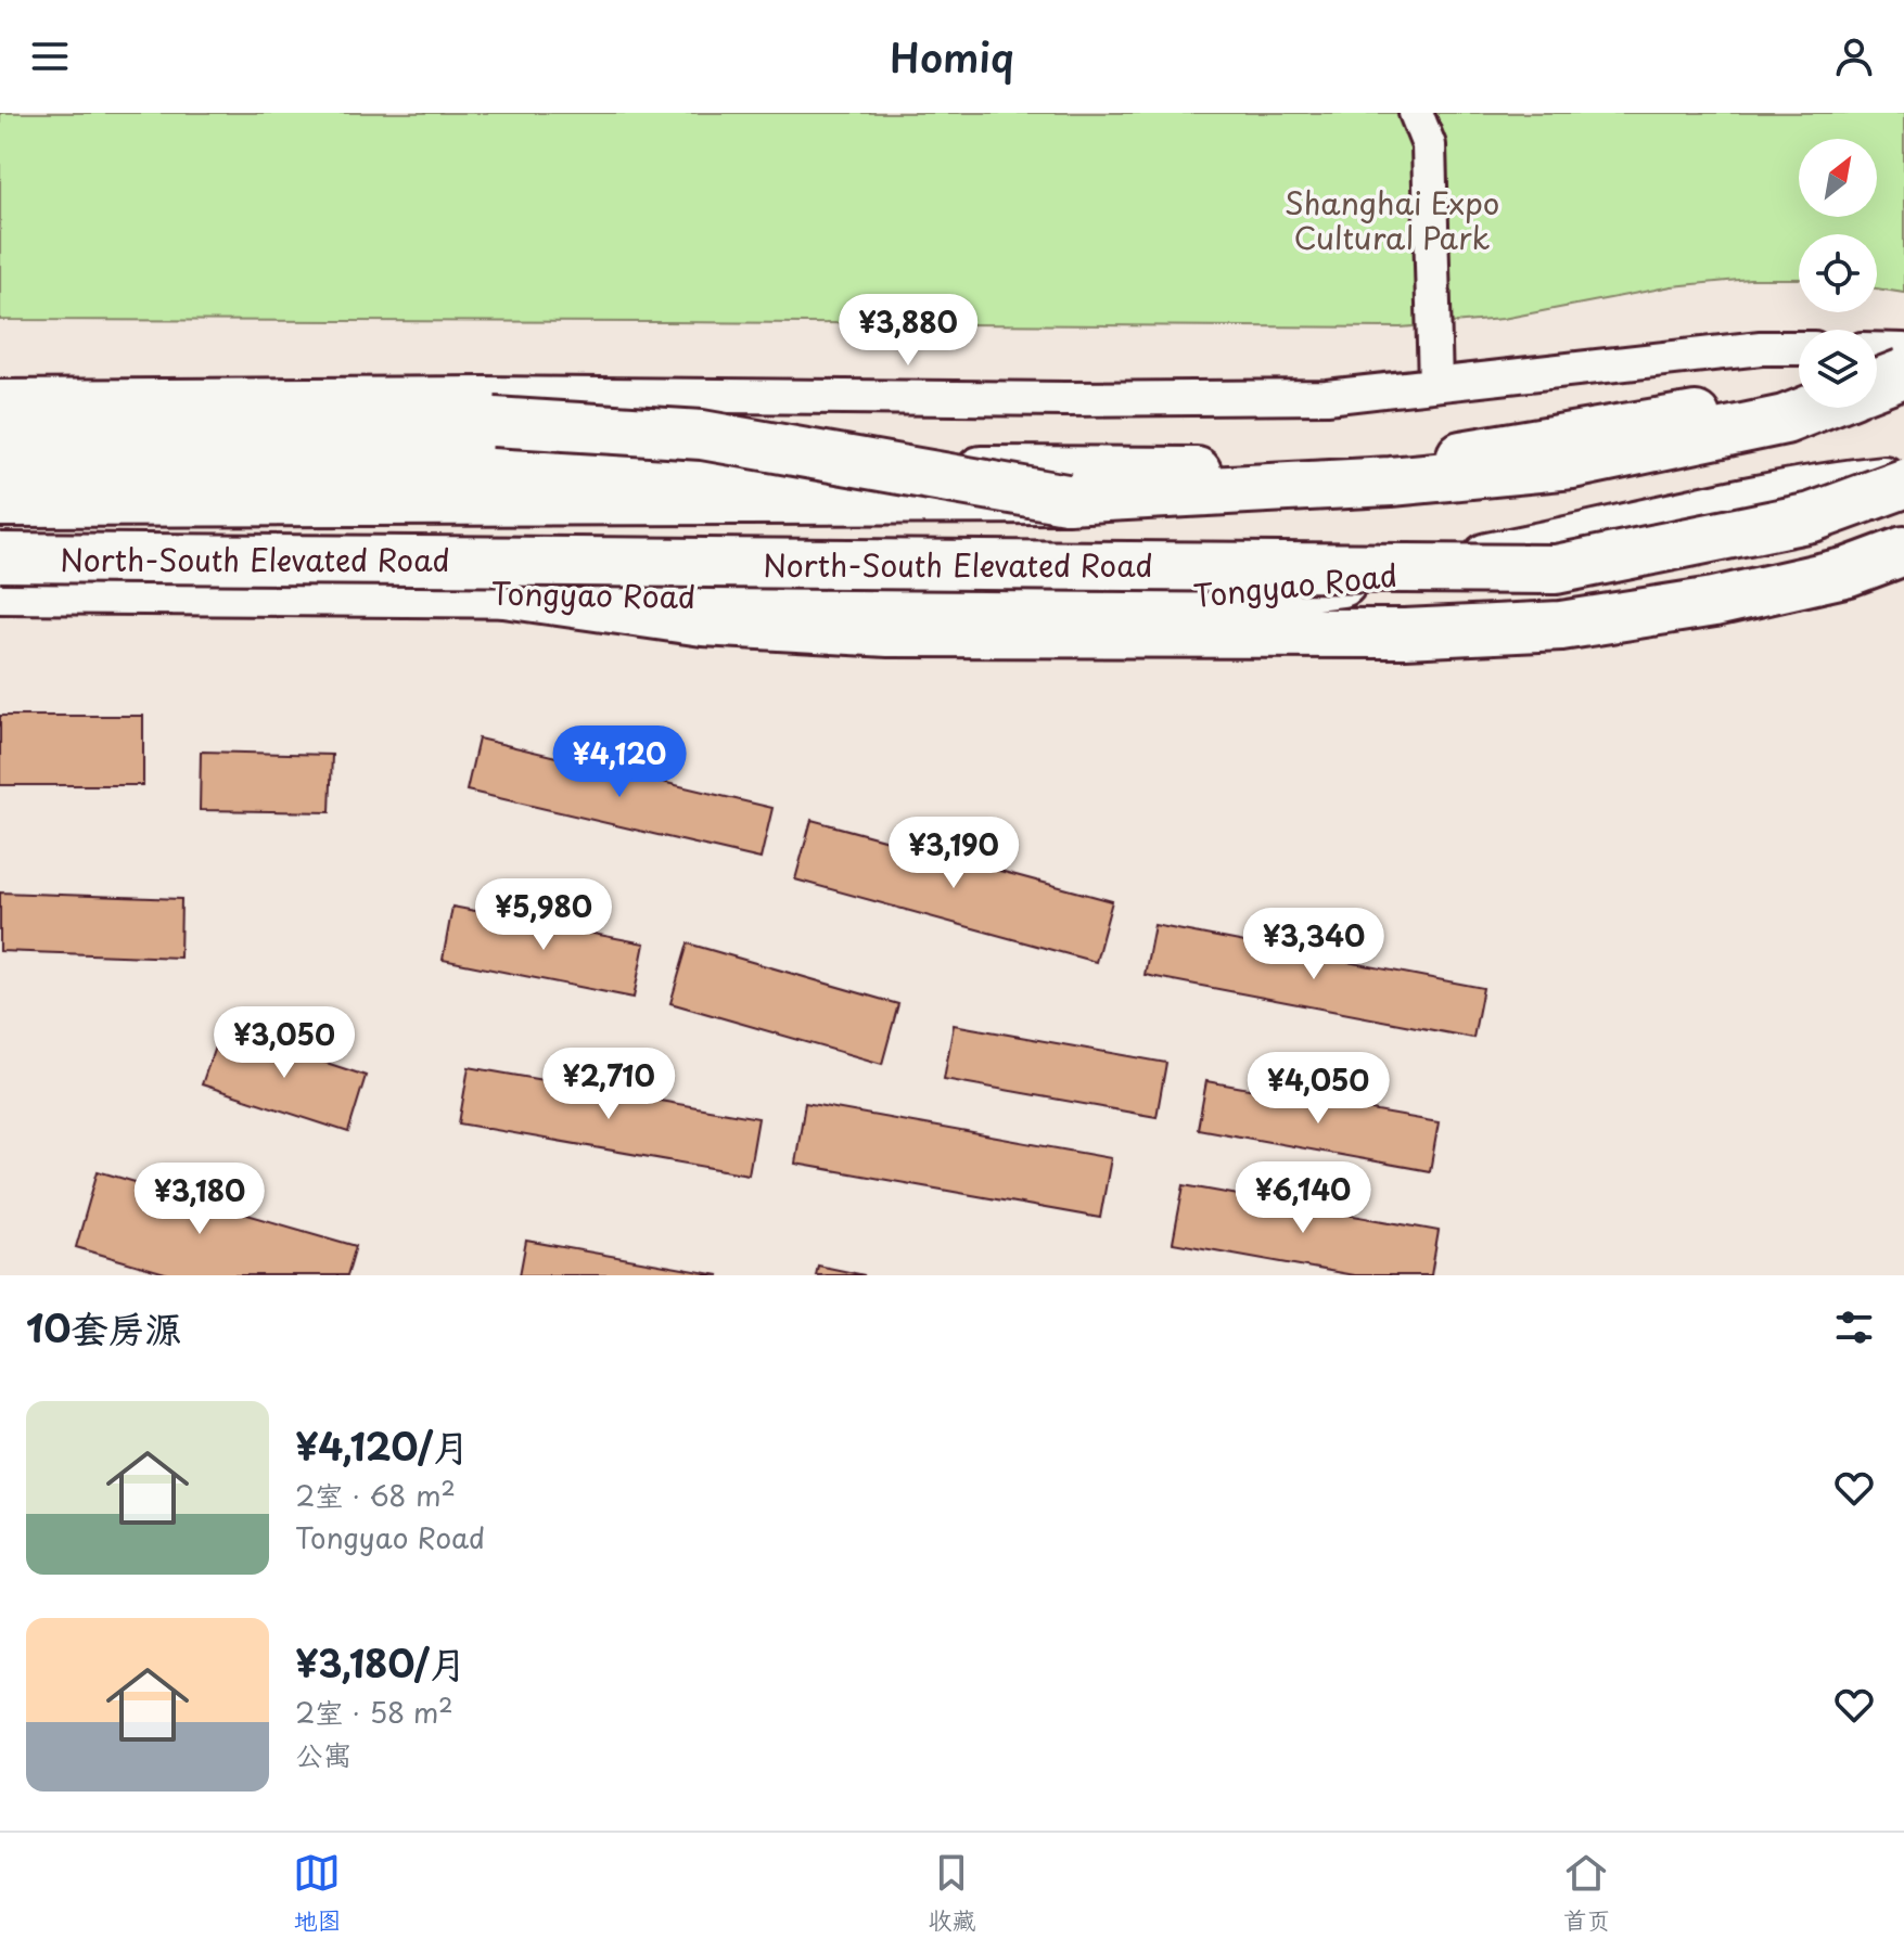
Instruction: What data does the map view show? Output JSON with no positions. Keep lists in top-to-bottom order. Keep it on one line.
{"streets":{"main road":["North-South Elevated Road","Tongyao Road"]},"crossings":[["North-South Elevated Road","Tongyao Road"]],"parks":["Shanghai Expo Cultural Park"],"north":"top right","page":{"header":"Homiq","price":["¥3,880","¥4,120","¥3,190","¥5,980","¥3,340","¥3,050","¥2,710","¥4,050","¥6,140","¥3,180"],"heading":"10套房源","list":[{"name":"¥4,120/月","note":"2室 · 68 m² · Tongyao Road"},{"name":"¥3,180/月","note":"2室 · 58 m² · 公寓"}],"tabs":["地图","收藏","首页"]}}
